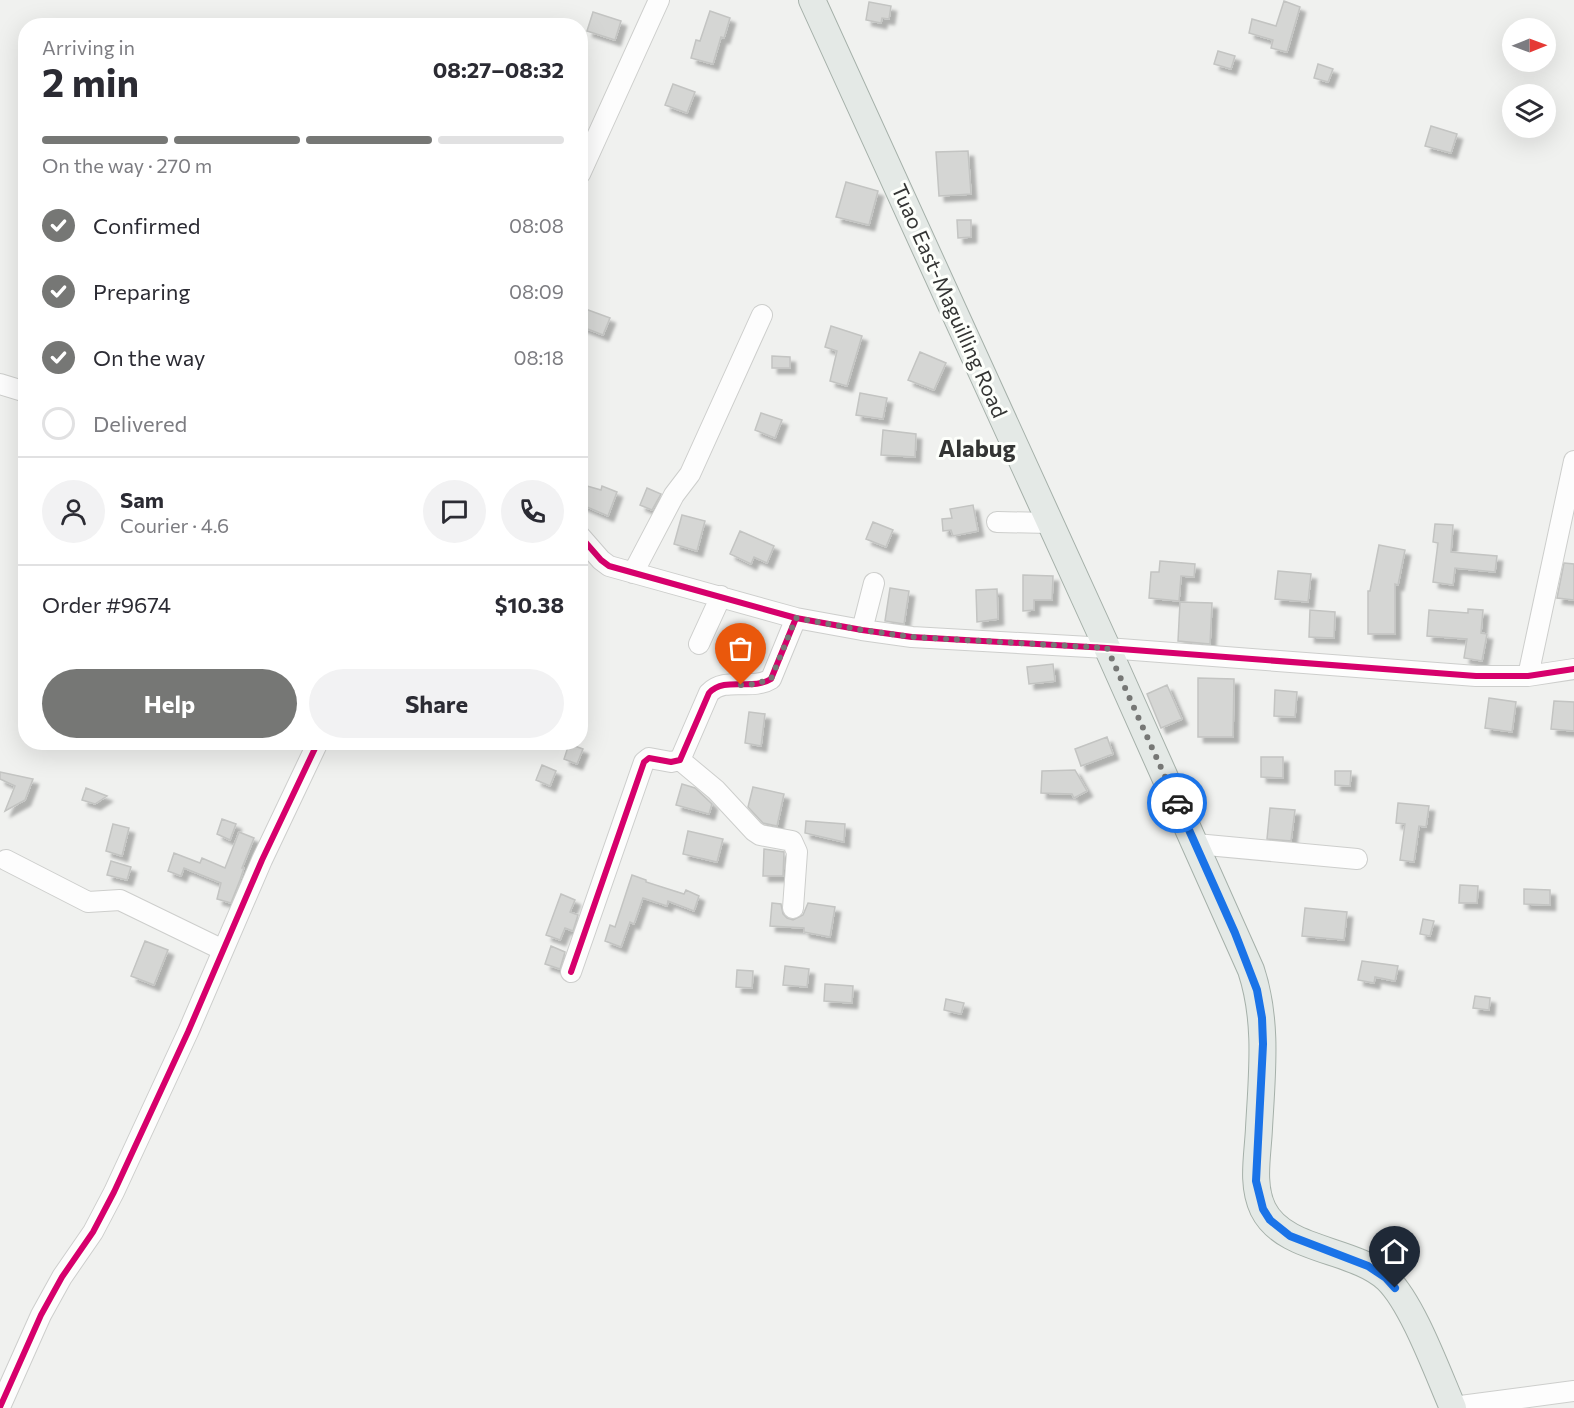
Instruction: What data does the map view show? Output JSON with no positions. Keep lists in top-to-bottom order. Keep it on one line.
{"streets":{"main road":["Tuao East-Maguilling Road"]},"districts":["Alabug"],"north":"right","page":{"heading":["2 min","Arriving in","08:27–08:32"],"panel":["Sam","Courier · 4.6","Order #9674","$10.38"],"bar":"On the way · 270 m","list":[["Confirmed","08:08"],["Preparing","08:09"],["On the way","08:18"],"Delivered"],"buttons":["Help","Share"]}}
